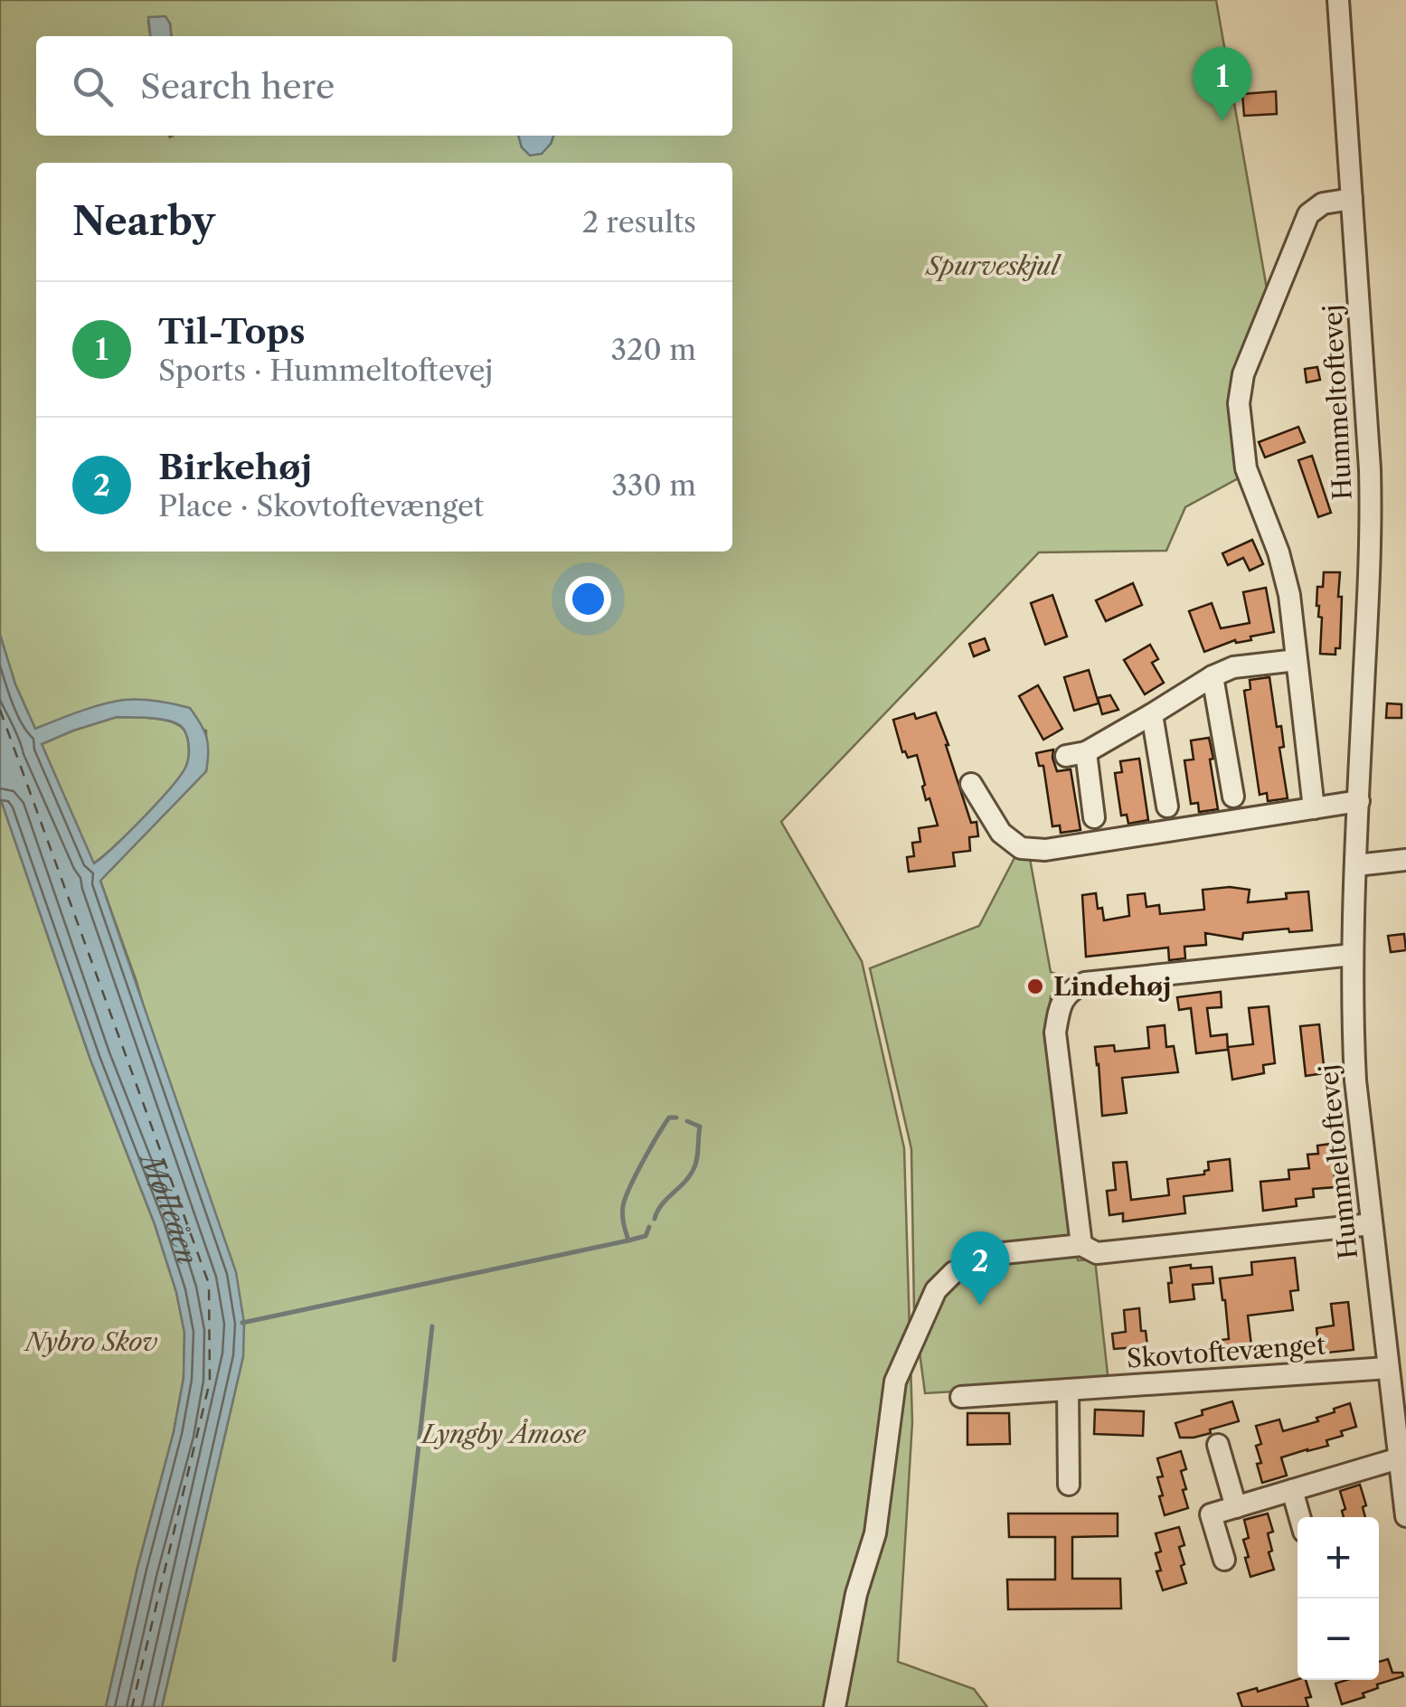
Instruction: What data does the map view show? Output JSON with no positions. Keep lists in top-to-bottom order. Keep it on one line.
{"streets":{"street":["Hummeltoftevej","Skovtoftevænget"]},"crossings":[["Hummeltoftevej","Skovtoftevænget"]],"water":["Mølleåen"],"parks":["Spurveskjul","Nybro Skov","Lyngby Åmose"],"places":["Lindehøj"],"page":{"search":"Search here","pins":["1","2"],"heading":["Nearby","2 results"],"list":[{"mark":"1","name":"Til-Tops","note":"Sports · Hummeltoftevej","value":"320 m"},{"mark":"2","name":"Birkehøj","note":"Place · Skovtoftevænget","value":"330 m"}],"map_buttons":["+","−"]}}
